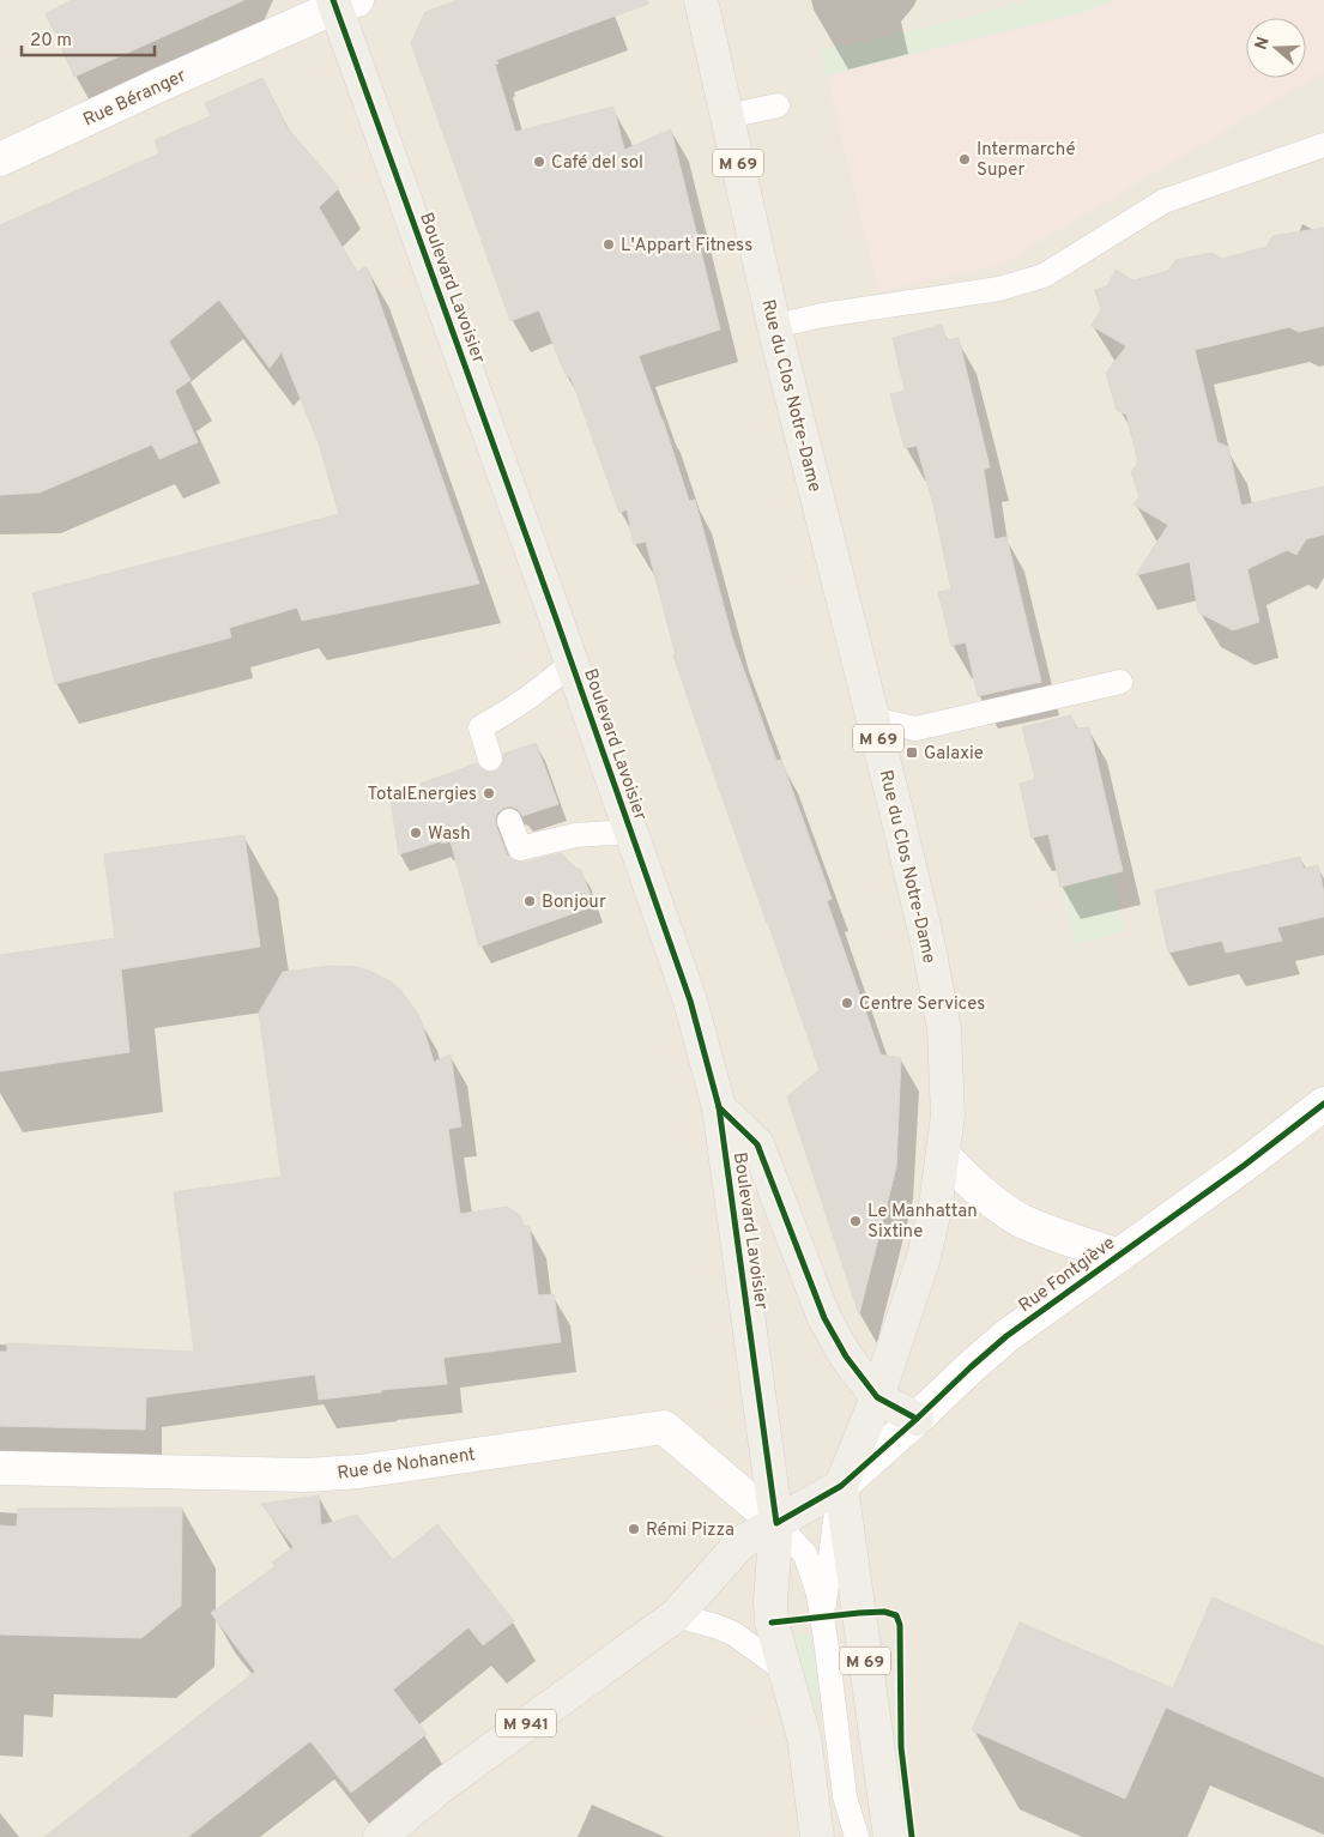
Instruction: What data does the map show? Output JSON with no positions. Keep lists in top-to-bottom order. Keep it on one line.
{"streets":{"main road":["M 69","Boulevard Lavoisier","Rue du Clos Notre-Dame","M 941"],"street":["Rue Béranger","Rue Fontgiève","Rue de Nohanent"]},"crossings":[["Rue Béranger","Boulevard Lavoisier"],["M 69","Rue du Clos Notre-Dame"],["M 69","Rue Fontgiève"],["M 69","M 941"],["Boulevard Lavoisier","Rue de Nohanent"],["Boulevard Lavoisier","M 941"],["Rue du Clos Notre-Dame","Rue Fontgiève"],["Rue du Clos Notre-Dame","M 941"],["Rue Fontgiève","M 941"],["Rue de Nohanent","M 941"]],"places":{"other":["Intermarché Super","Café del sol","L'Appart Fitness","TotalEnergies","Wash","Bonjour","Centre Services","Le Manhattan Sixtine","Rémi Pizza"],"transit":["Galaxie"]},"scale_bar":"20 m","north":"left"}
